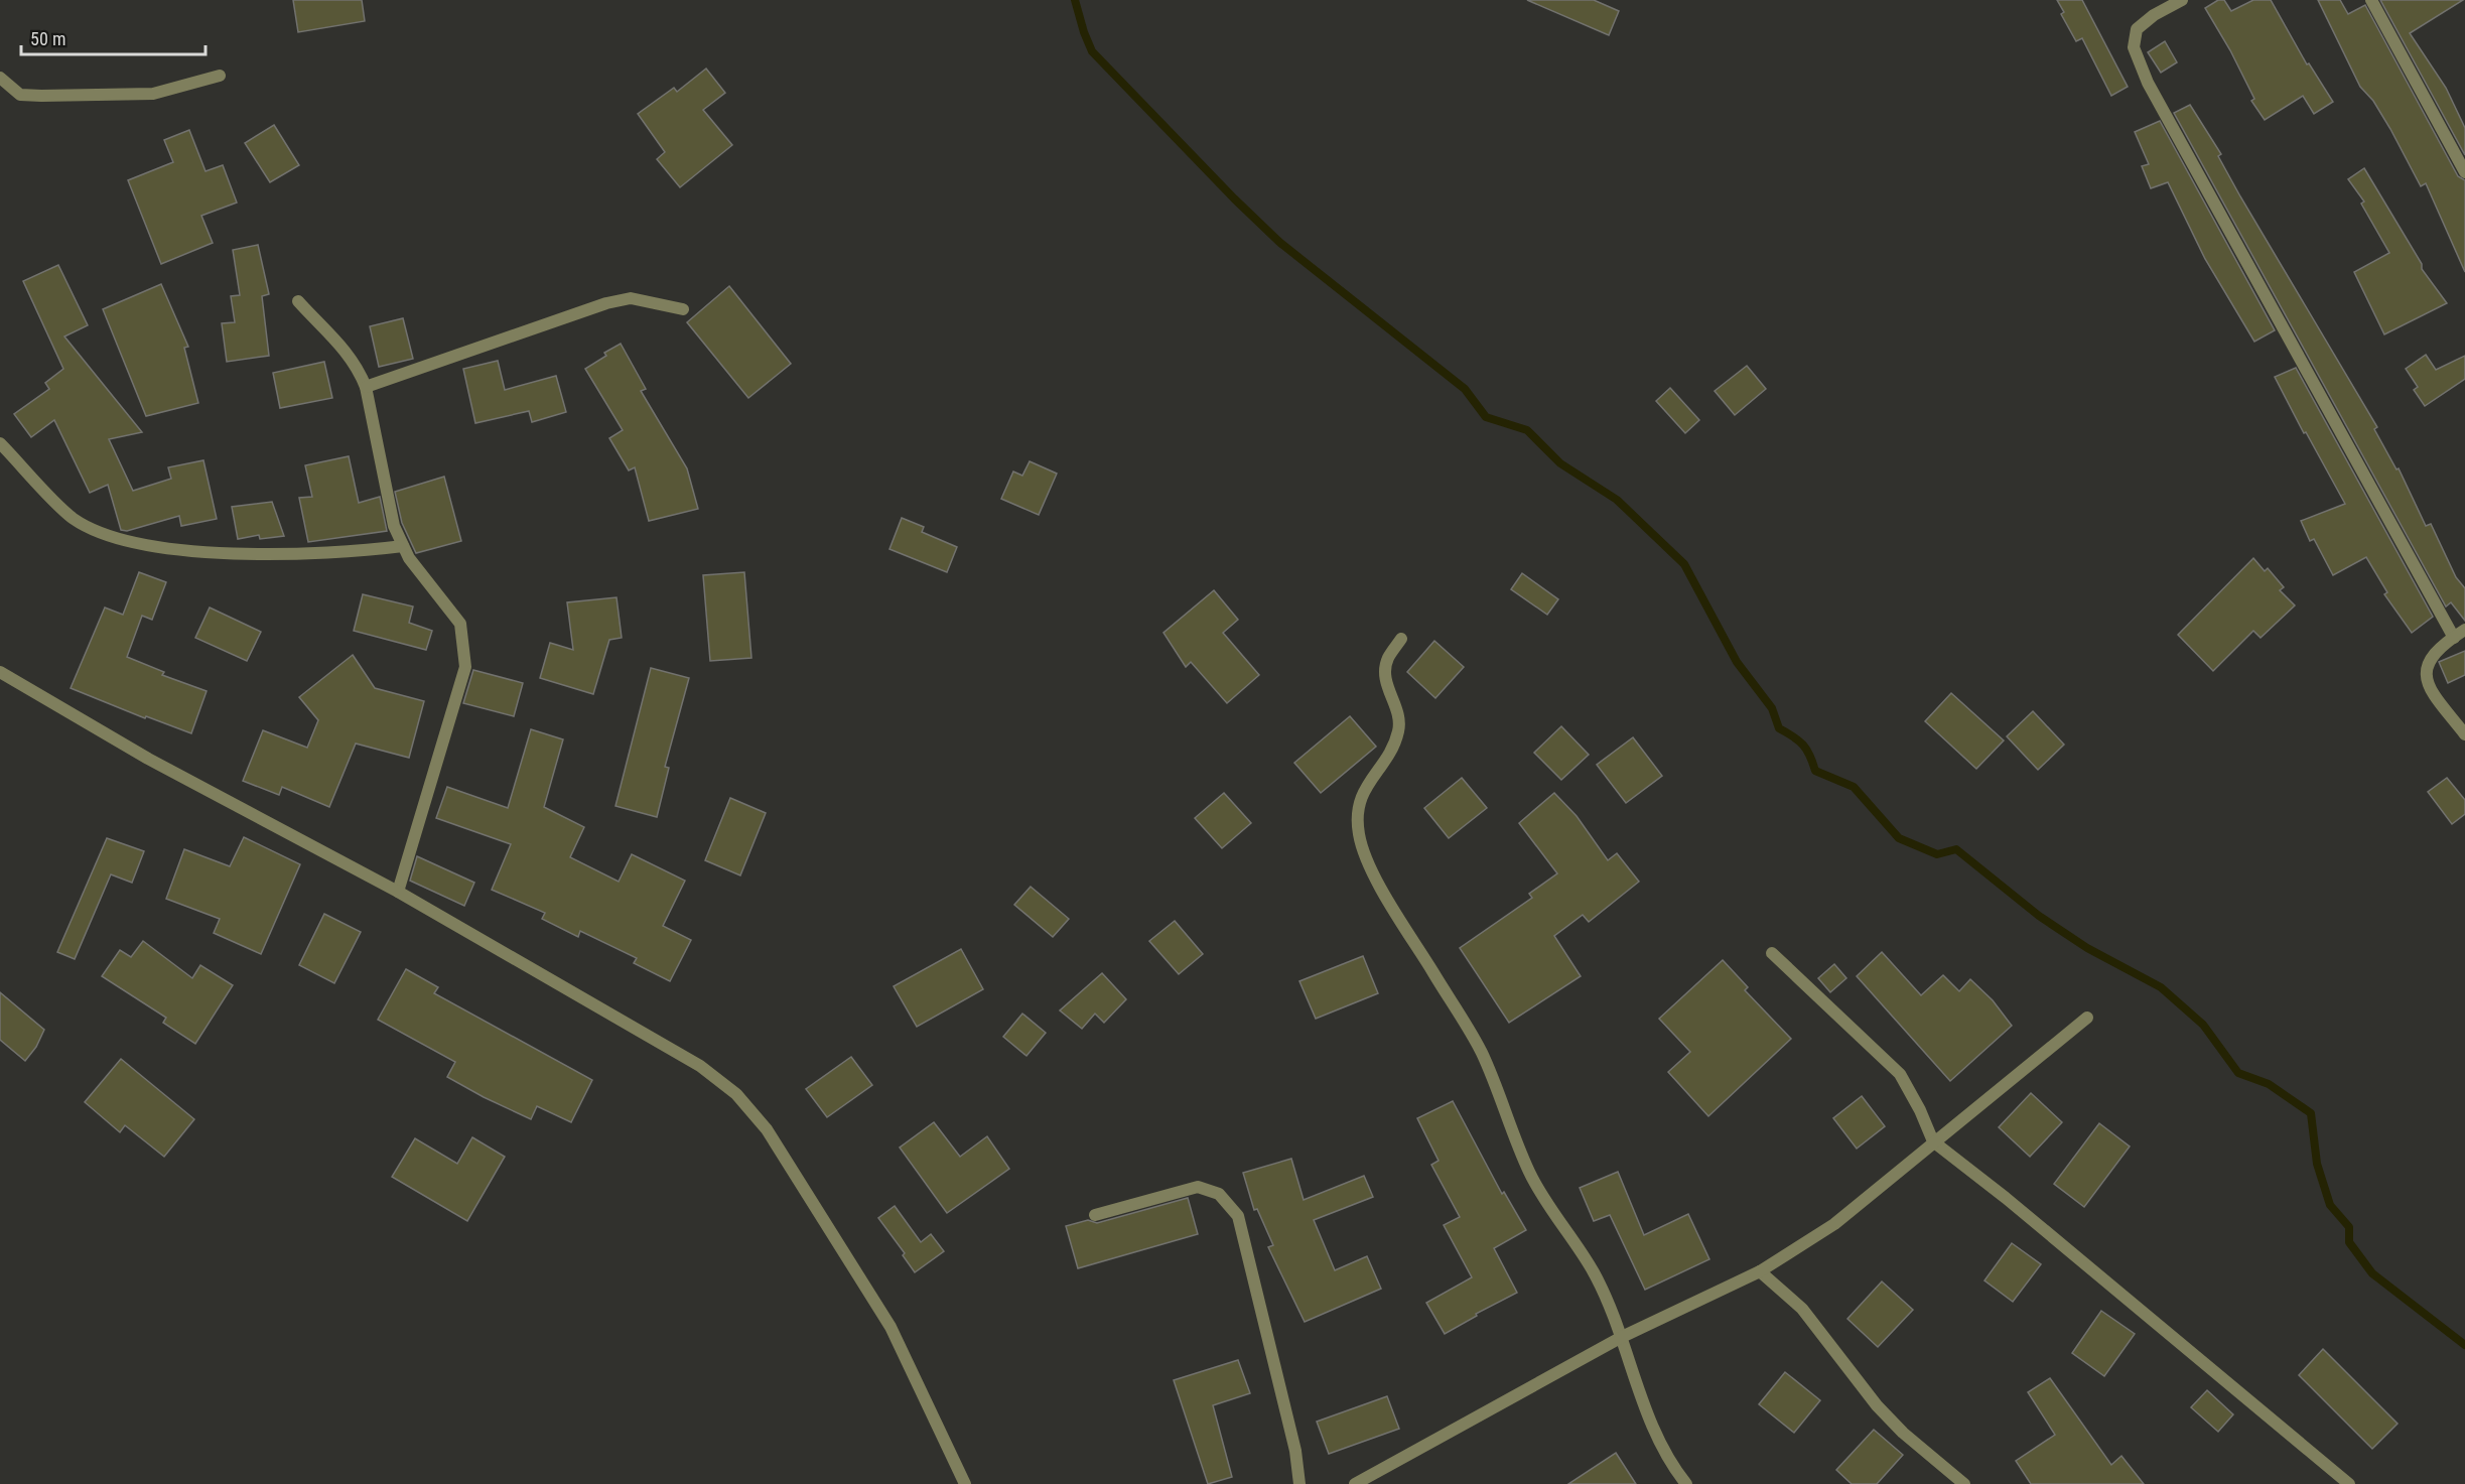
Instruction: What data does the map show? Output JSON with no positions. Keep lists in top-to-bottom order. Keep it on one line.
{"scale_bar":"50 m"}
